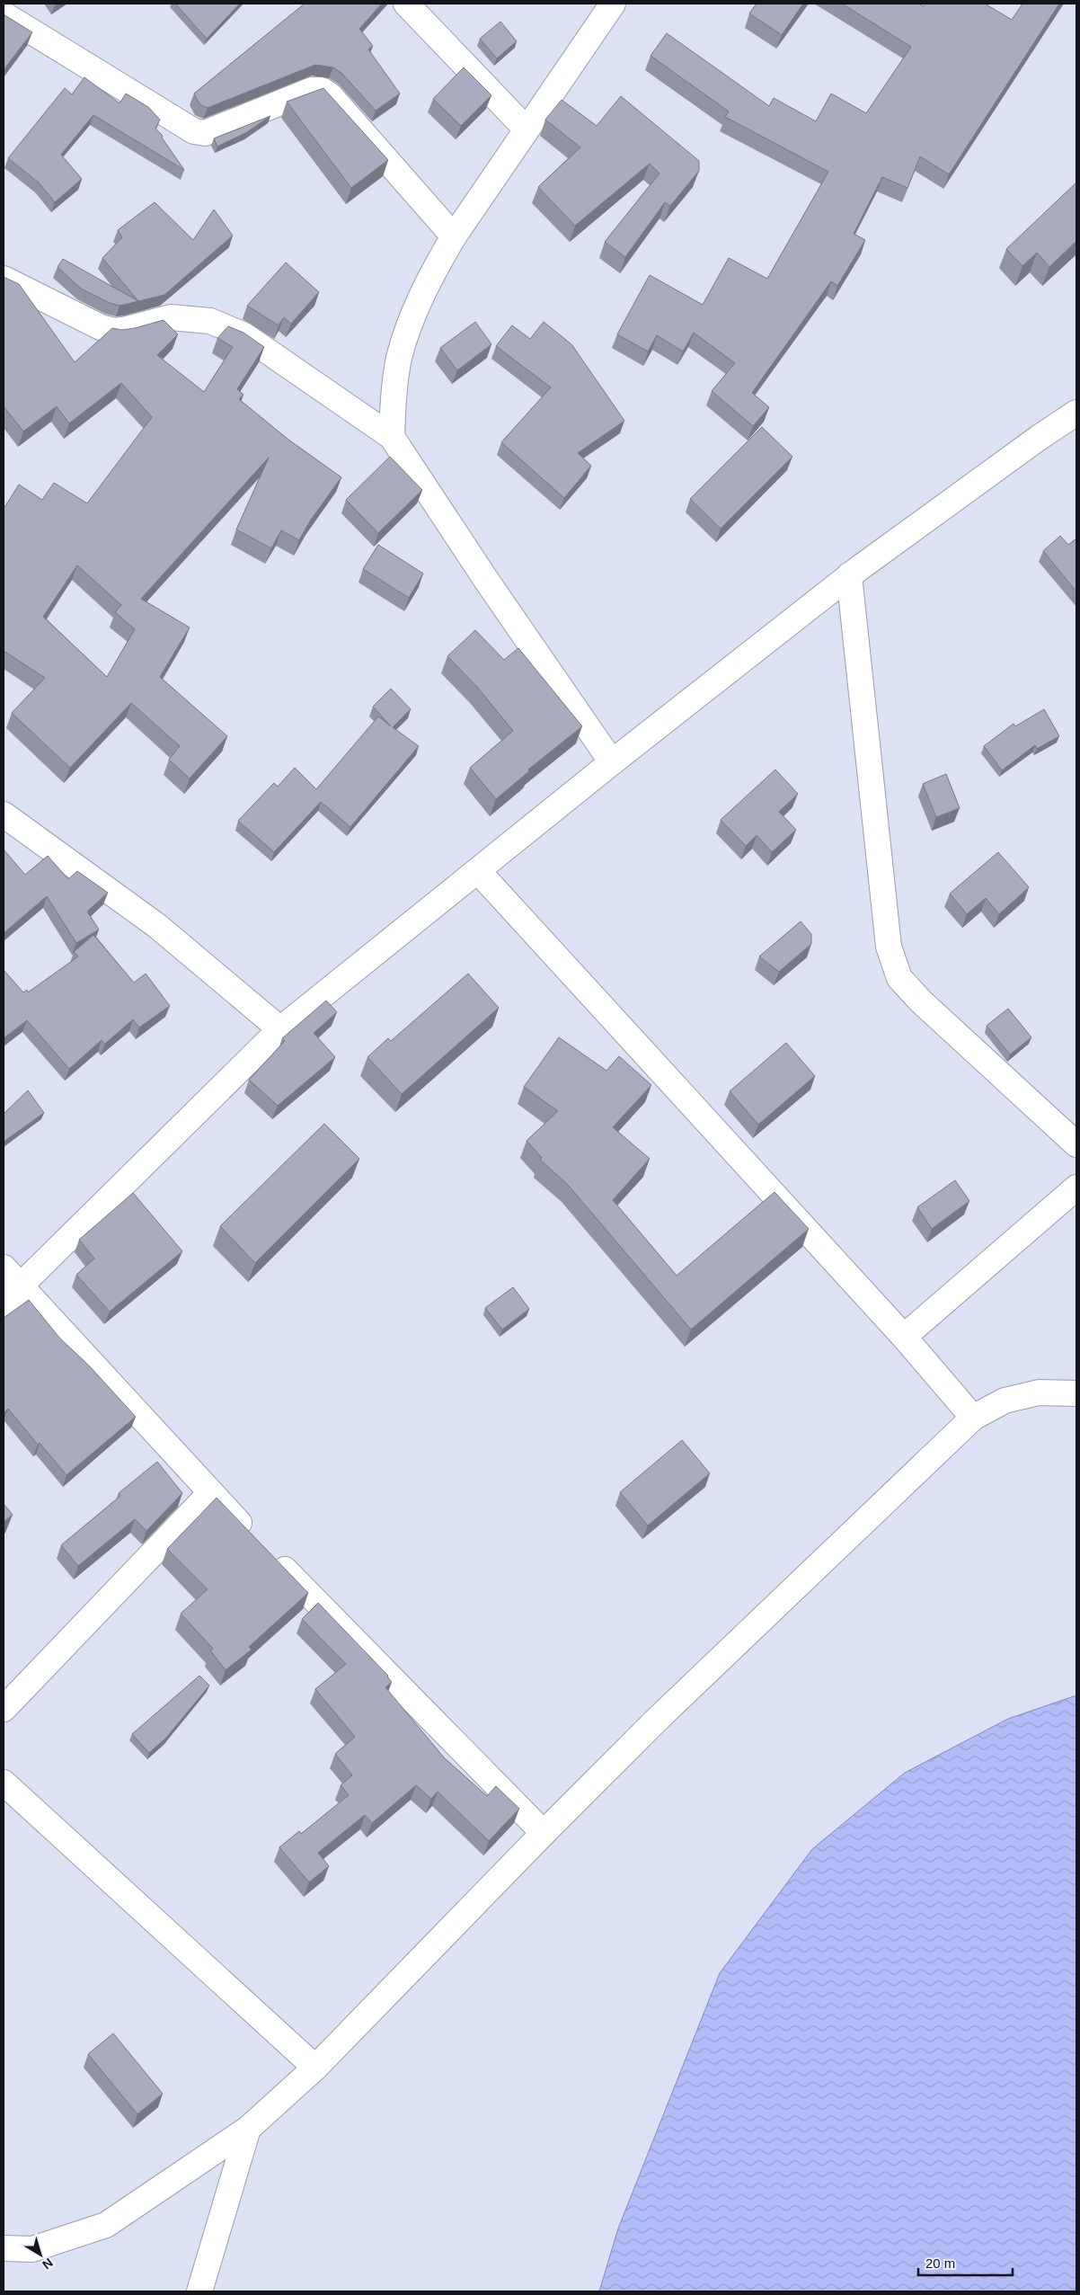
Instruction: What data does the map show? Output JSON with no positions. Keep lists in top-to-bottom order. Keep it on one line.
{"scale_bar":"20 m","north":"bottom right"}
